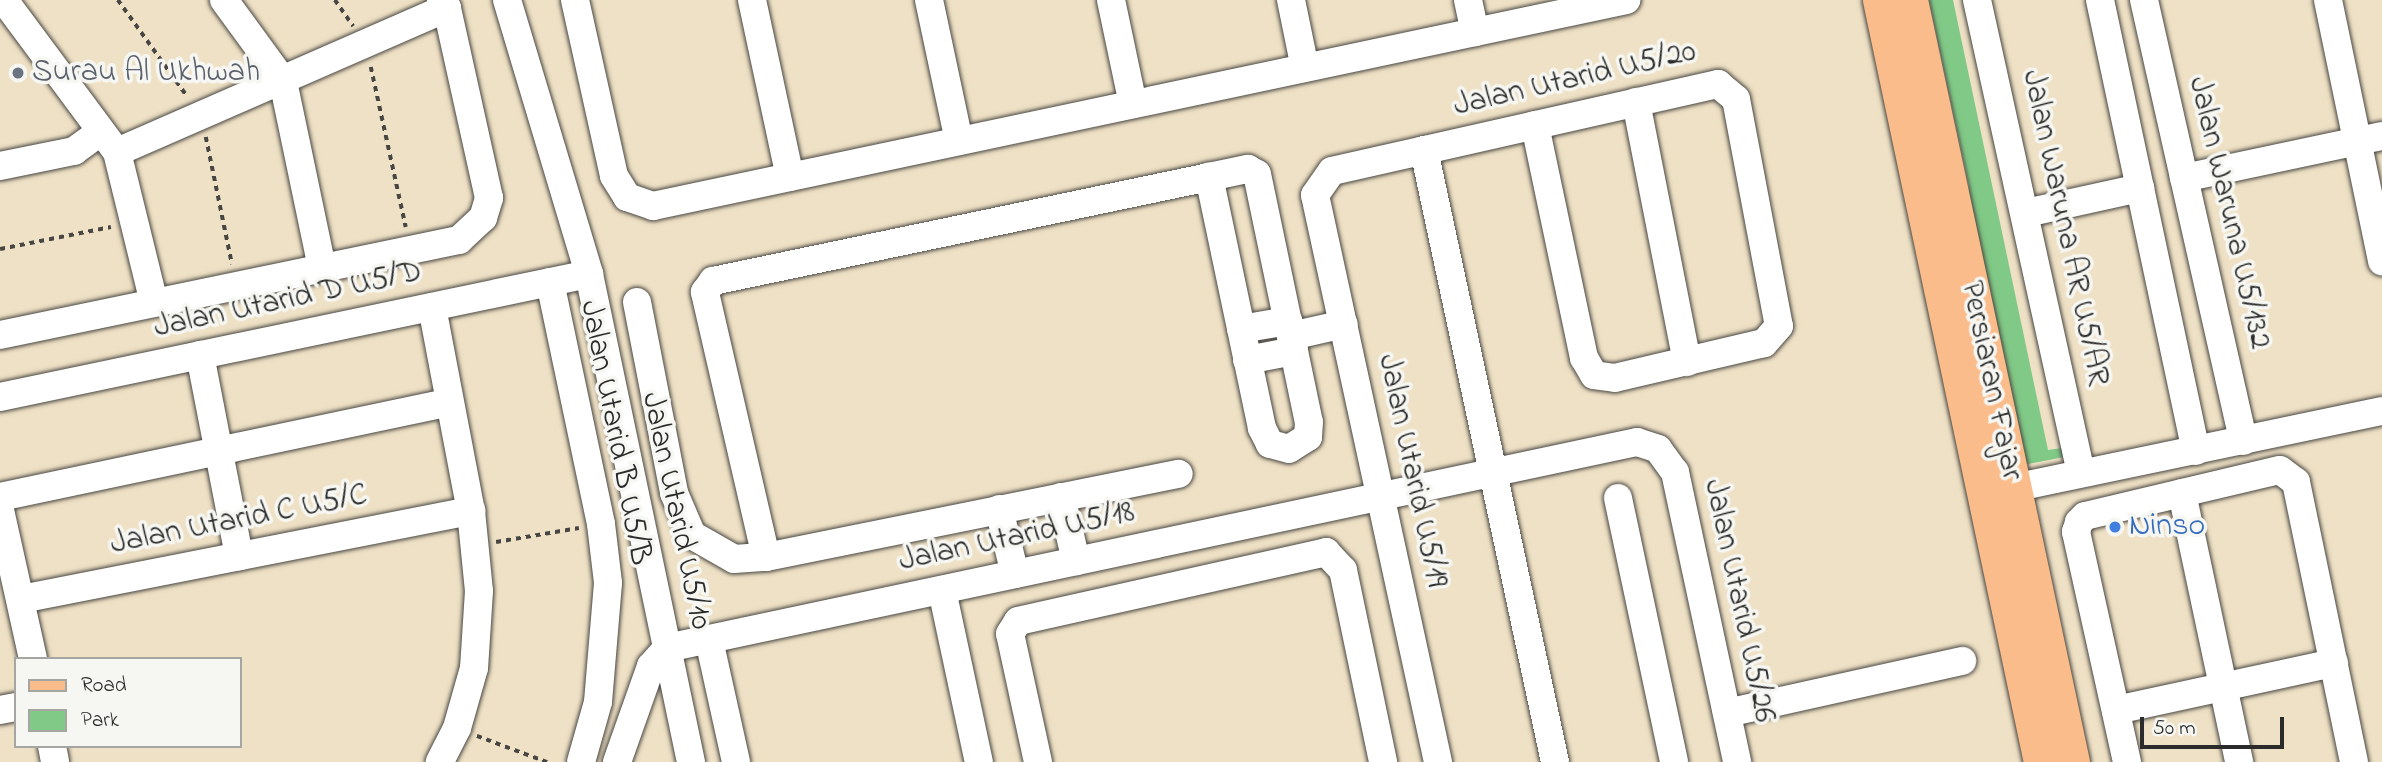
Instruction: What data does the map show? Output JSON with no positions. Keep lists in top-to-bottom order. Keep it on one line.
{"streets":{"main road":["Persiaran Fajar"],"street":["Jalan Utarid U5/20","Jalan Waruna U5/132","Jalan Waruna AR U5/AR","Jalan Utarid D U5/D","Jalan Utarid B U5/B","Jalan Utarid U5/19","Jalan Utarid U5/10","Jalan Utarid C U5/C","Jalan Utarid U5/18","Jalan Utarid U5/26"]},"crossings":[["Jalan Utarid U5/20","Jalan Utarid U5/19"],["Jalan Utarid D U5/D","Jalan Utarid B U5/B"],["Jalan Utarid D U5/D","Jalan Utarid U5/10"],["Jalan Utarid U5/19","Jalan Utarid U5/18"],["Jalan Utarid U5/19","Jalan Utarid U5/26"],["Jalan Utarid U5/10","Jalan Utarid U5/18"],["Jalan Utarid U5/18","Jalan Utarid U5/26"]],"places":["Surau Al Ukhwah","Ninso"],"legend":["Road","Park"],"scale_bar":"50 m"}
